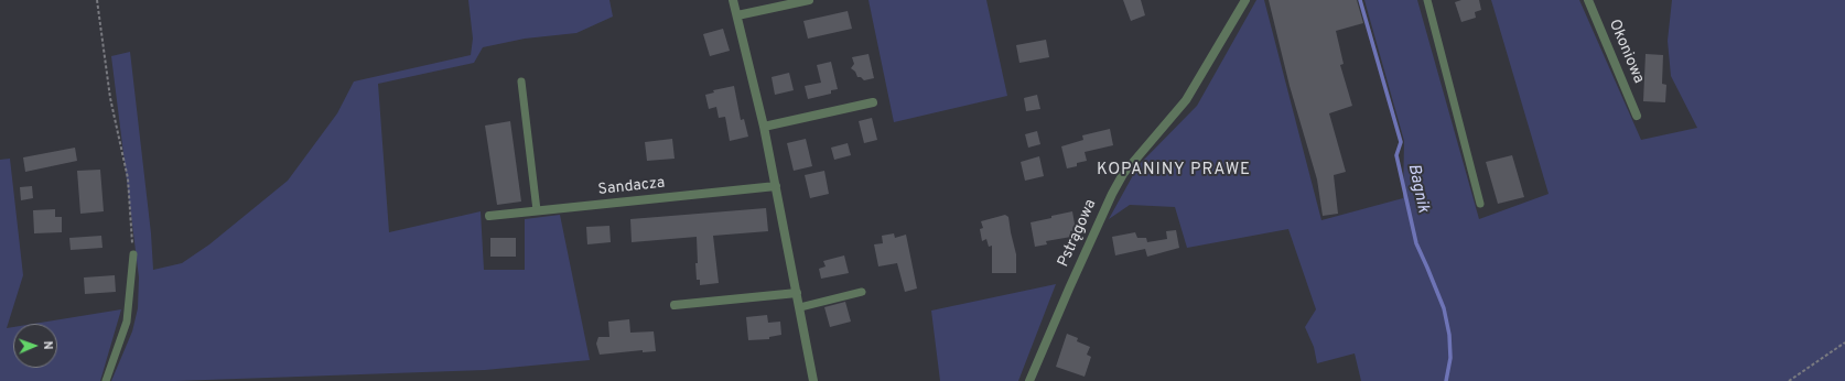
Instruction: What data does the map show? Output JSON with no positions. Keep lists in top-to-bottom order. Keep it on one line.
{"streets":{"street":["Okoniowa","Sandacza","Pstrągowa"]},"districts":["KOPANINY PRAWE"],"water":["Bagnik"],"north":"right"}
